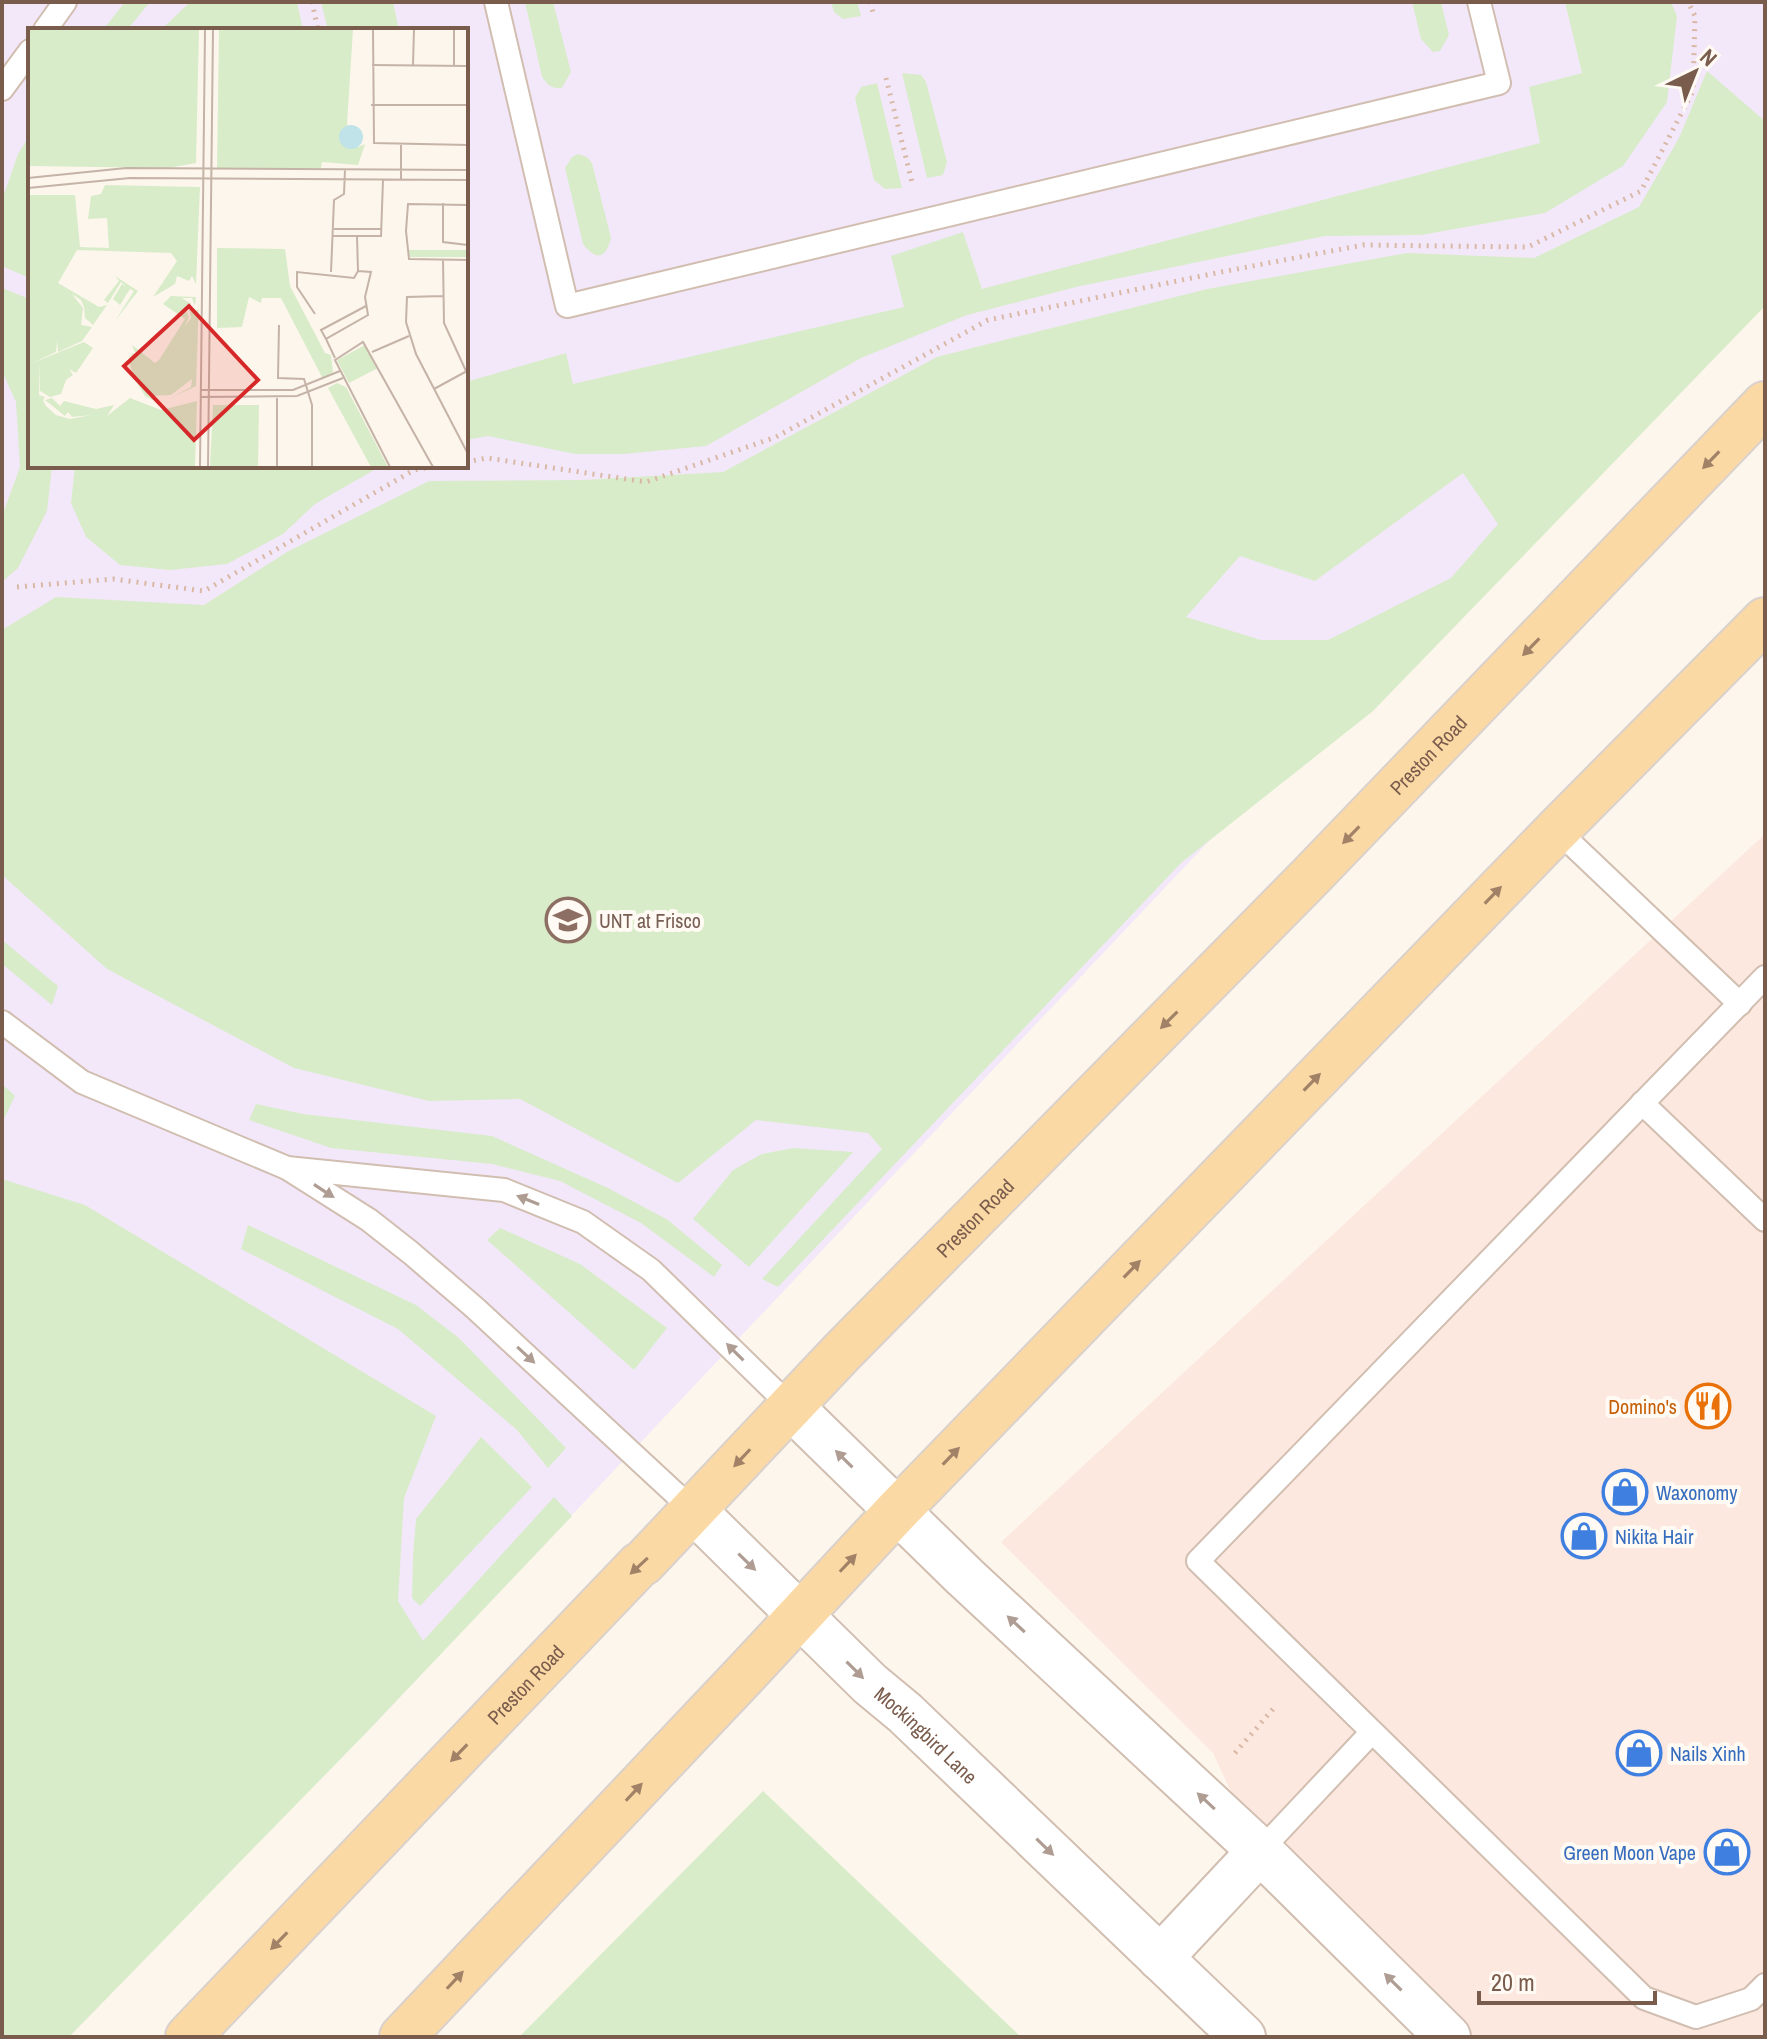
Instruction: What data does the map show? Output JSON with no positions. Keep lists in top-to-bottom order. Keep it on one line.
{"streets":{"main road":["Preston Road"],"street":["Mockingbird Lane"]},"crossings":[["Preston Road","Mockingbird Lane"]],"places":{"school or university":["UNT at Frisco"],"restaurant":["Domino's"],"shop":["Waxonomy","Nikita Hair","Nails Xinh","Green Moon Vape"]},"scale_bar":"20 m","north":"top right"}
